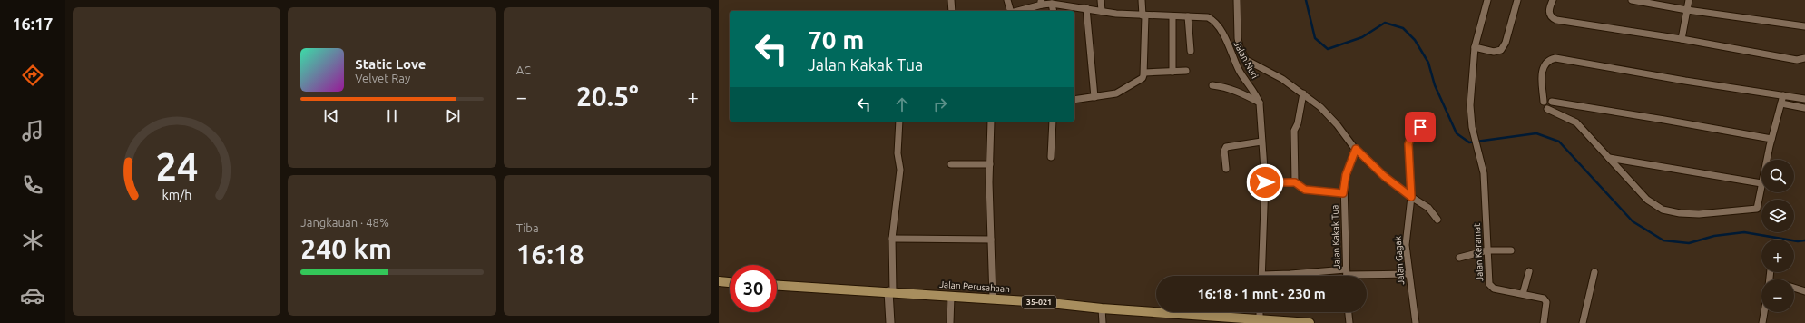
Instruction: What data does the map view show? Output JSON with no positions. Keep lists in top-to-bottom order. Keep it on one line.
{"streets":{"main road":["Jalan Perusahaan","35-021"],"street":["Jalan Nuri","Jalan Kakak Tua","Jalan Keramat","Jalan Gagak"]},"page":{"tabs":"16:17","tile":["AC",["Jangkauan · 48%","240 km"],["Tiba","16:18"]],"turn":["70 m","Jalan Kakak Tua"],"song":["Static Love","Velvet Ray"],"heat":["−","20.5°","+"],"map_buttons":["+","−"],"limit":"30","trip":"16:18 · 1 mnt · 230 m","gauge":["24","km/h"]}}
